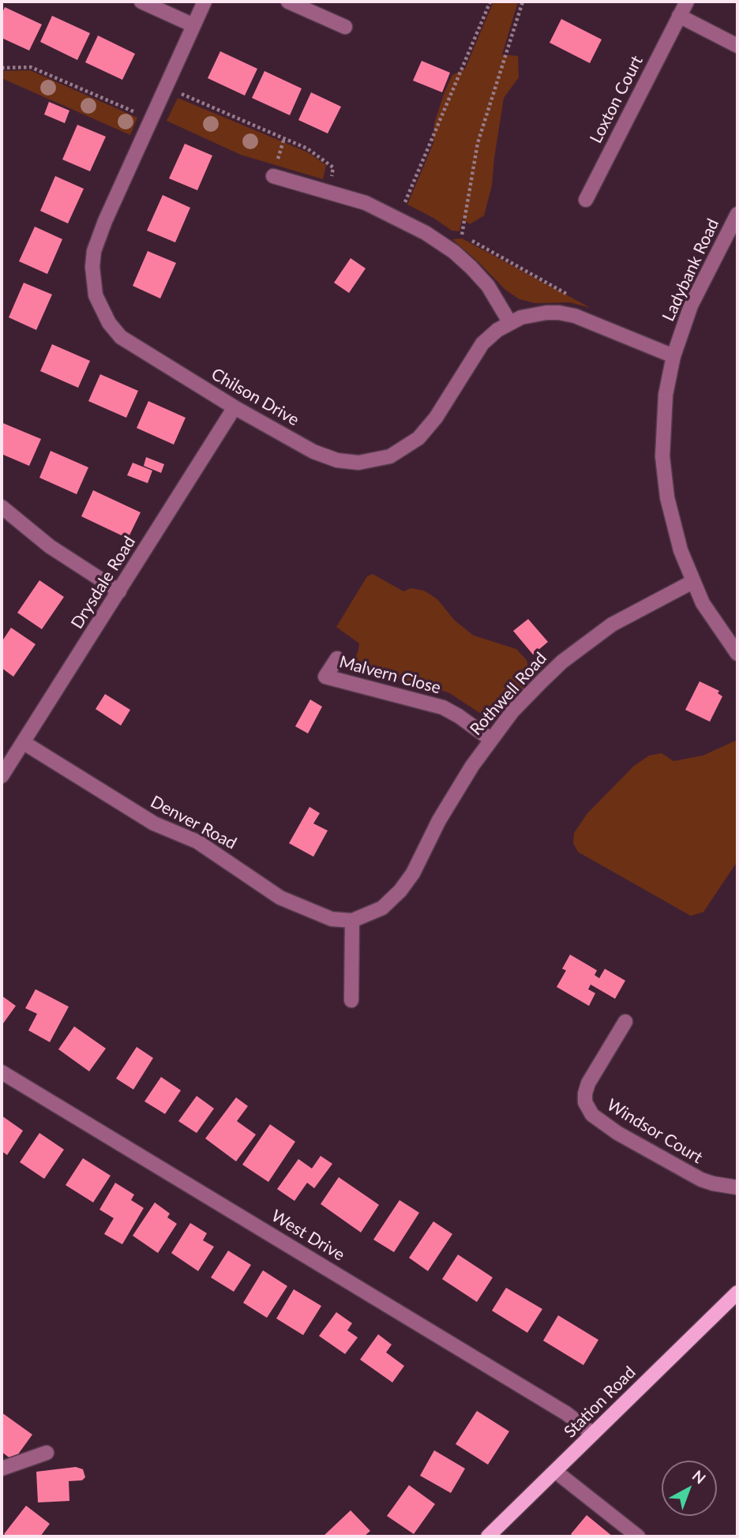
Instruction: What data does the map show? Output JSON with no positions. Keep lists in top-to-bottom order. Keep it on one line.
{"streets":{"main road":["Station Road"],"street":["Loxton Court","Ladybank Road","Chilson Drive","Drysdale Road","Malvern Close","Rothwell Road","Denver Road","Windsor Court","West Drive"]},"crossings":[["Ladybank Road","Chilson Drive"],["Ladybank Road","Rothwell Road"],["Chilson Drive","Drysdale Road"],["Drysdale Road","Denver Road"],["Malvern Close","Rothwell Road"],["Rothwell Road","Denver Road"],["West Drive","Station Road"]],"north":"top right"}
